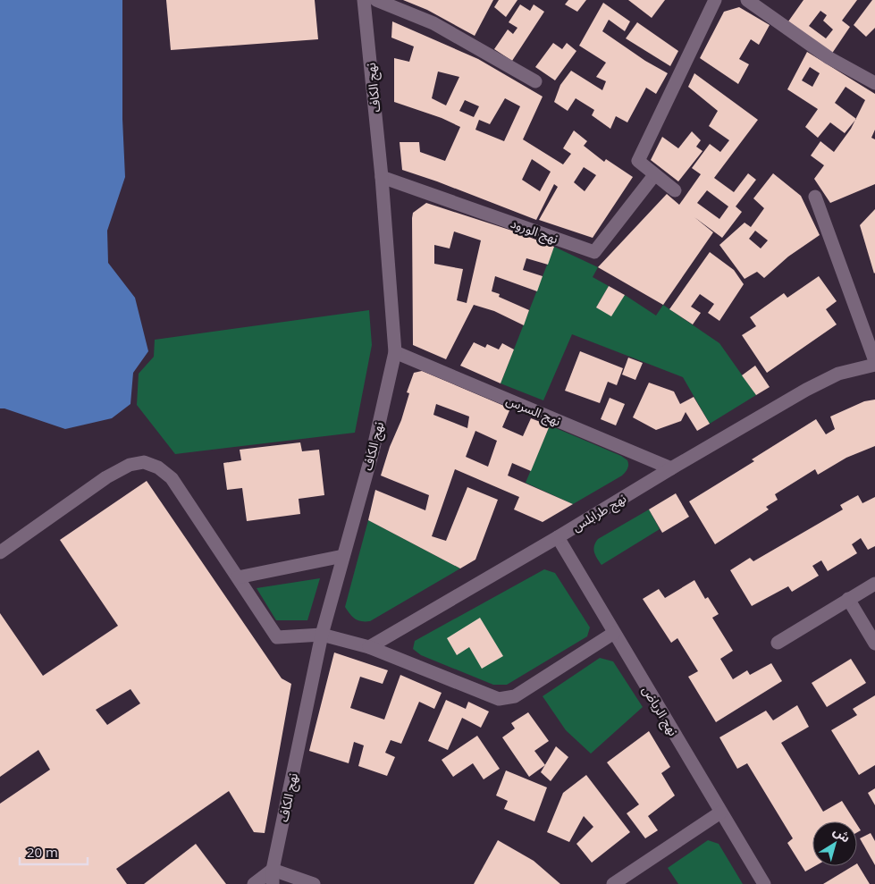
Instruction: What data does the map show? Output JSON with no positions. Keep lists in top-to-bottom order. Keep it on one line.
{"streets":{"street":["نهج الكاف","نهج الورود","نهج السرس","نهج طرابلس","نهج الرياض"]},"crossings":[["نهج الكاف","نهج الورود"],["نهج الكاف","نهج السرس"],["نهج السرس","نهج طرابلس"],["نهج طرابلس","نهج الرياض"]],"scale_bar":"20 m","north":"top right"}
